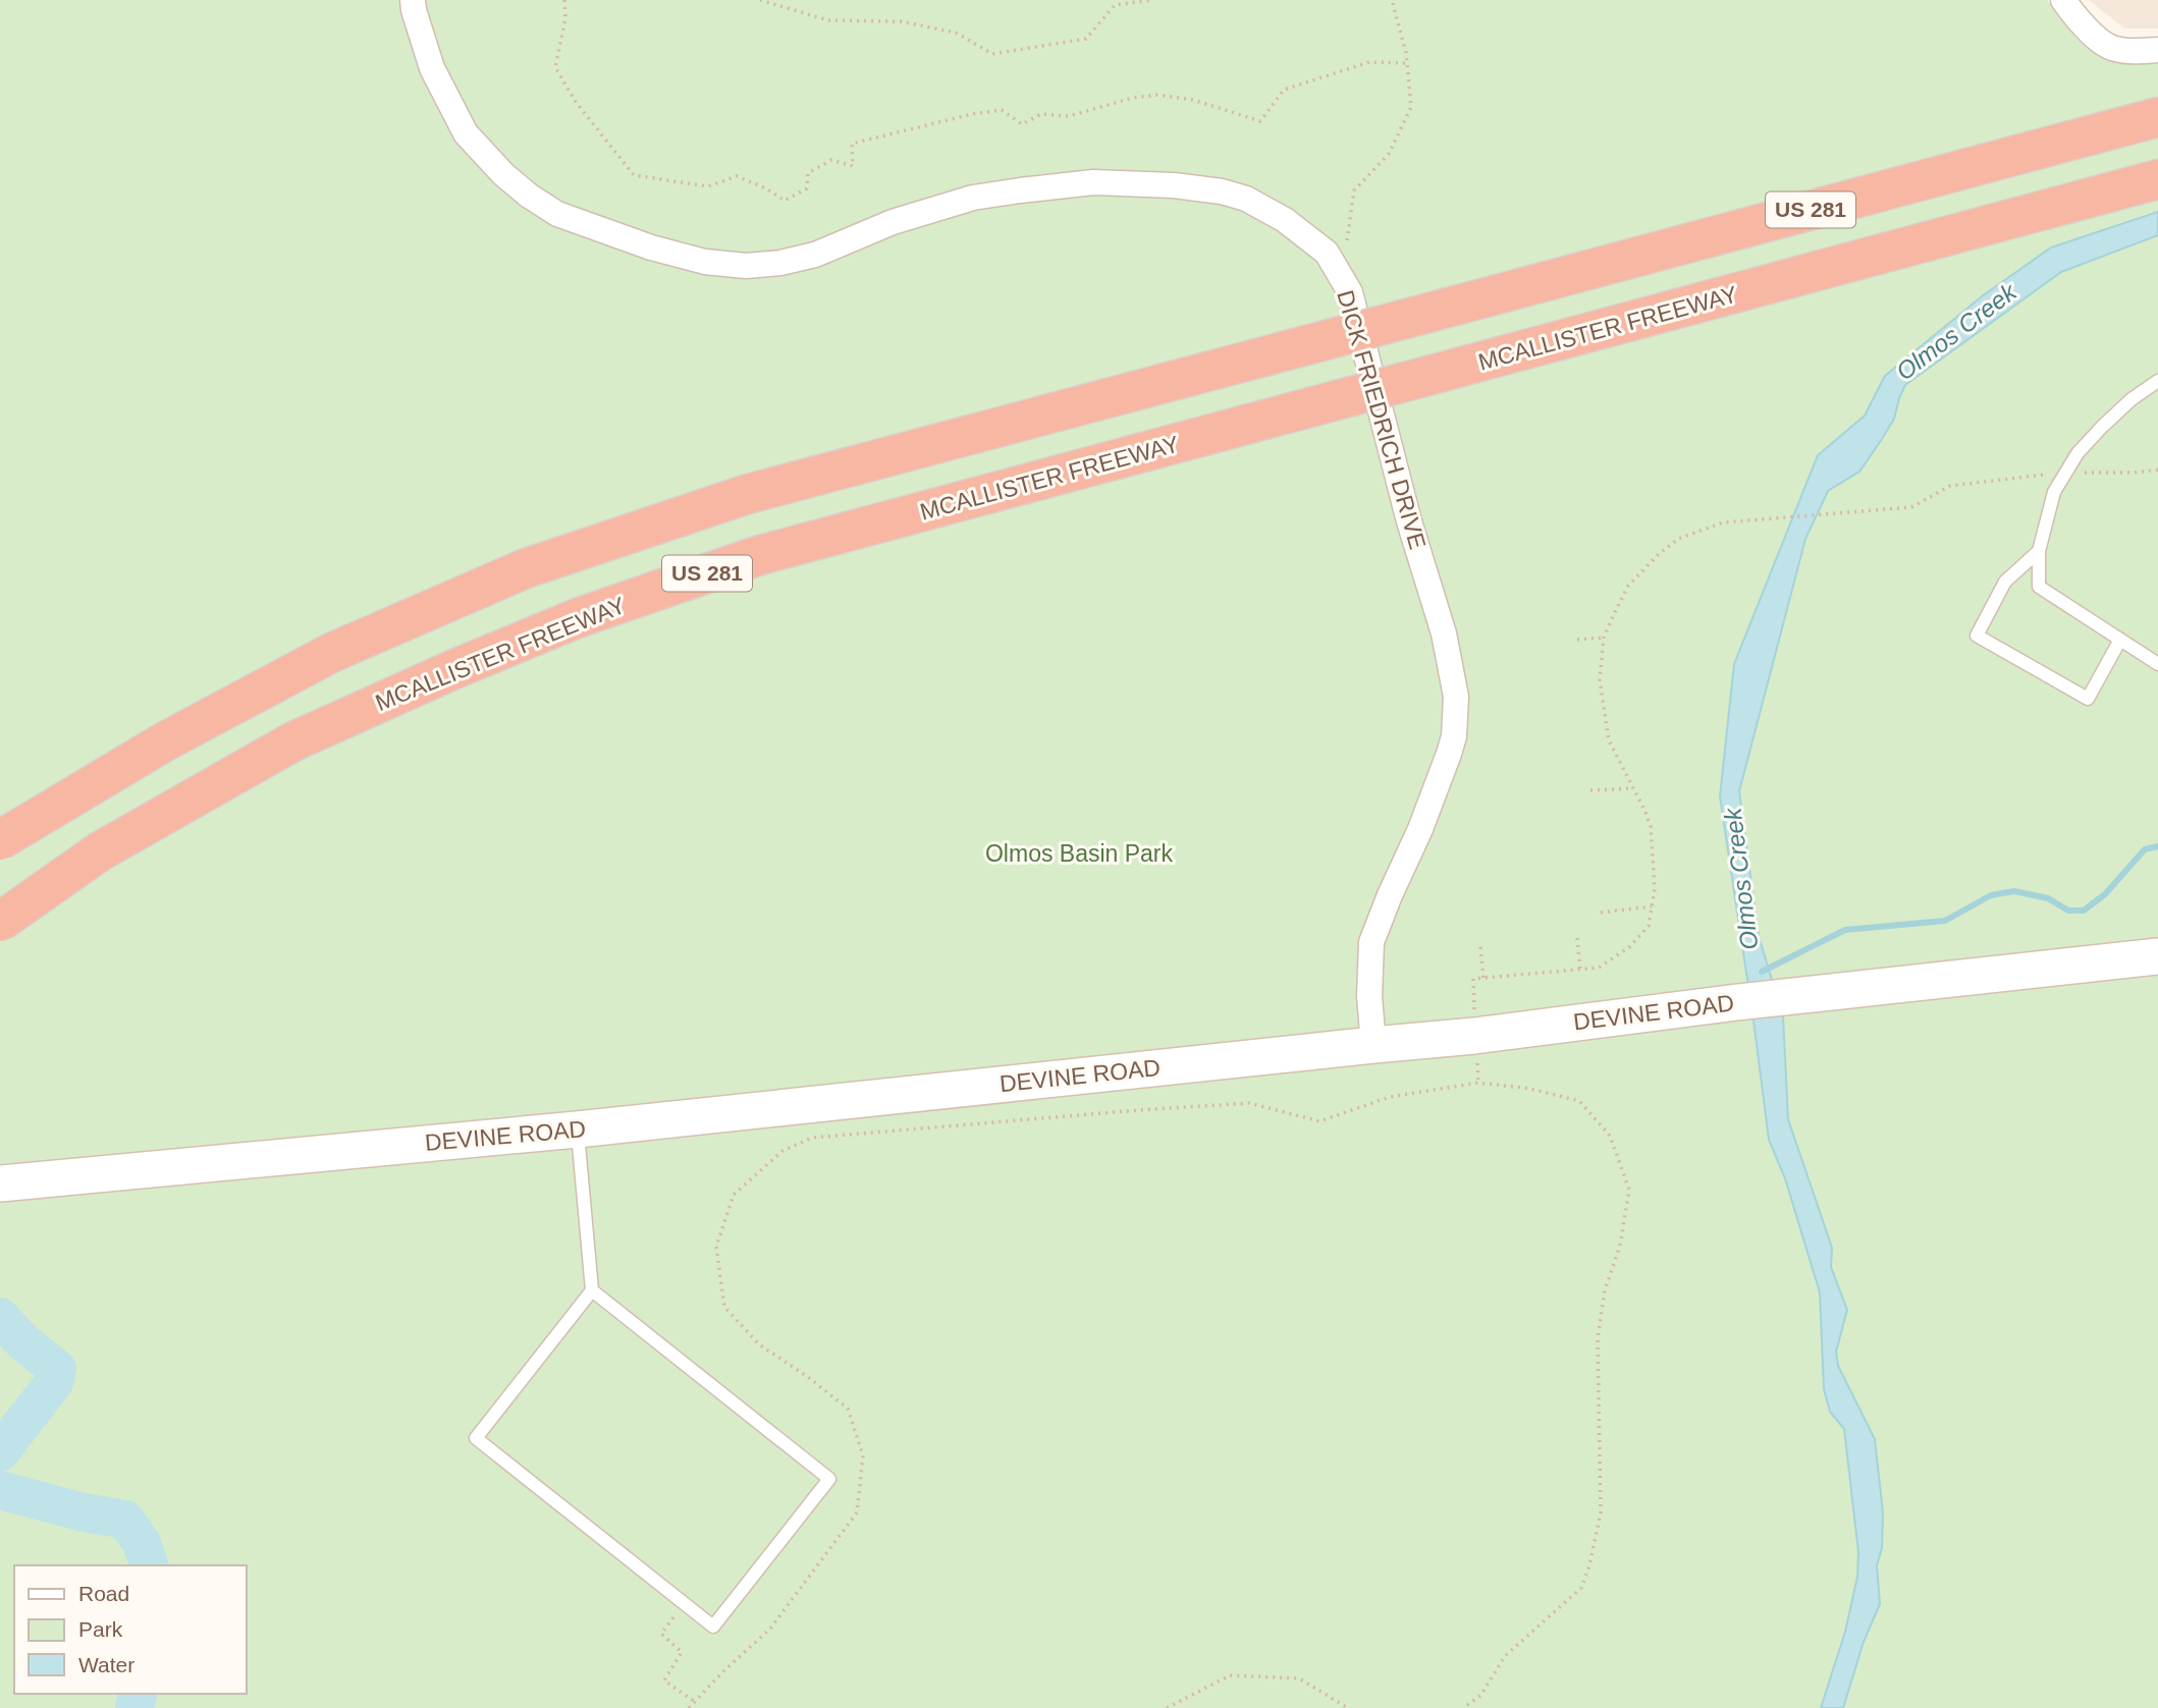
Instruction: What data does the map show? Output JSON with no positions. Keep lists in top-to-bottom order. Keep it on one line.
{"streets":{"highway":["US 281","MCALLISTER FREEWAY"],"street":["DICK FRIEDRICH DRIVE","DEVINE ROAD"]},"crossings":[["DICK FRIEDRICH DRIVE","DEVINE ROAD"]],"water":["Olmos Creek"],"parks":["Olmos Basin Park"],"legend":["Road","Park","Water"]}
